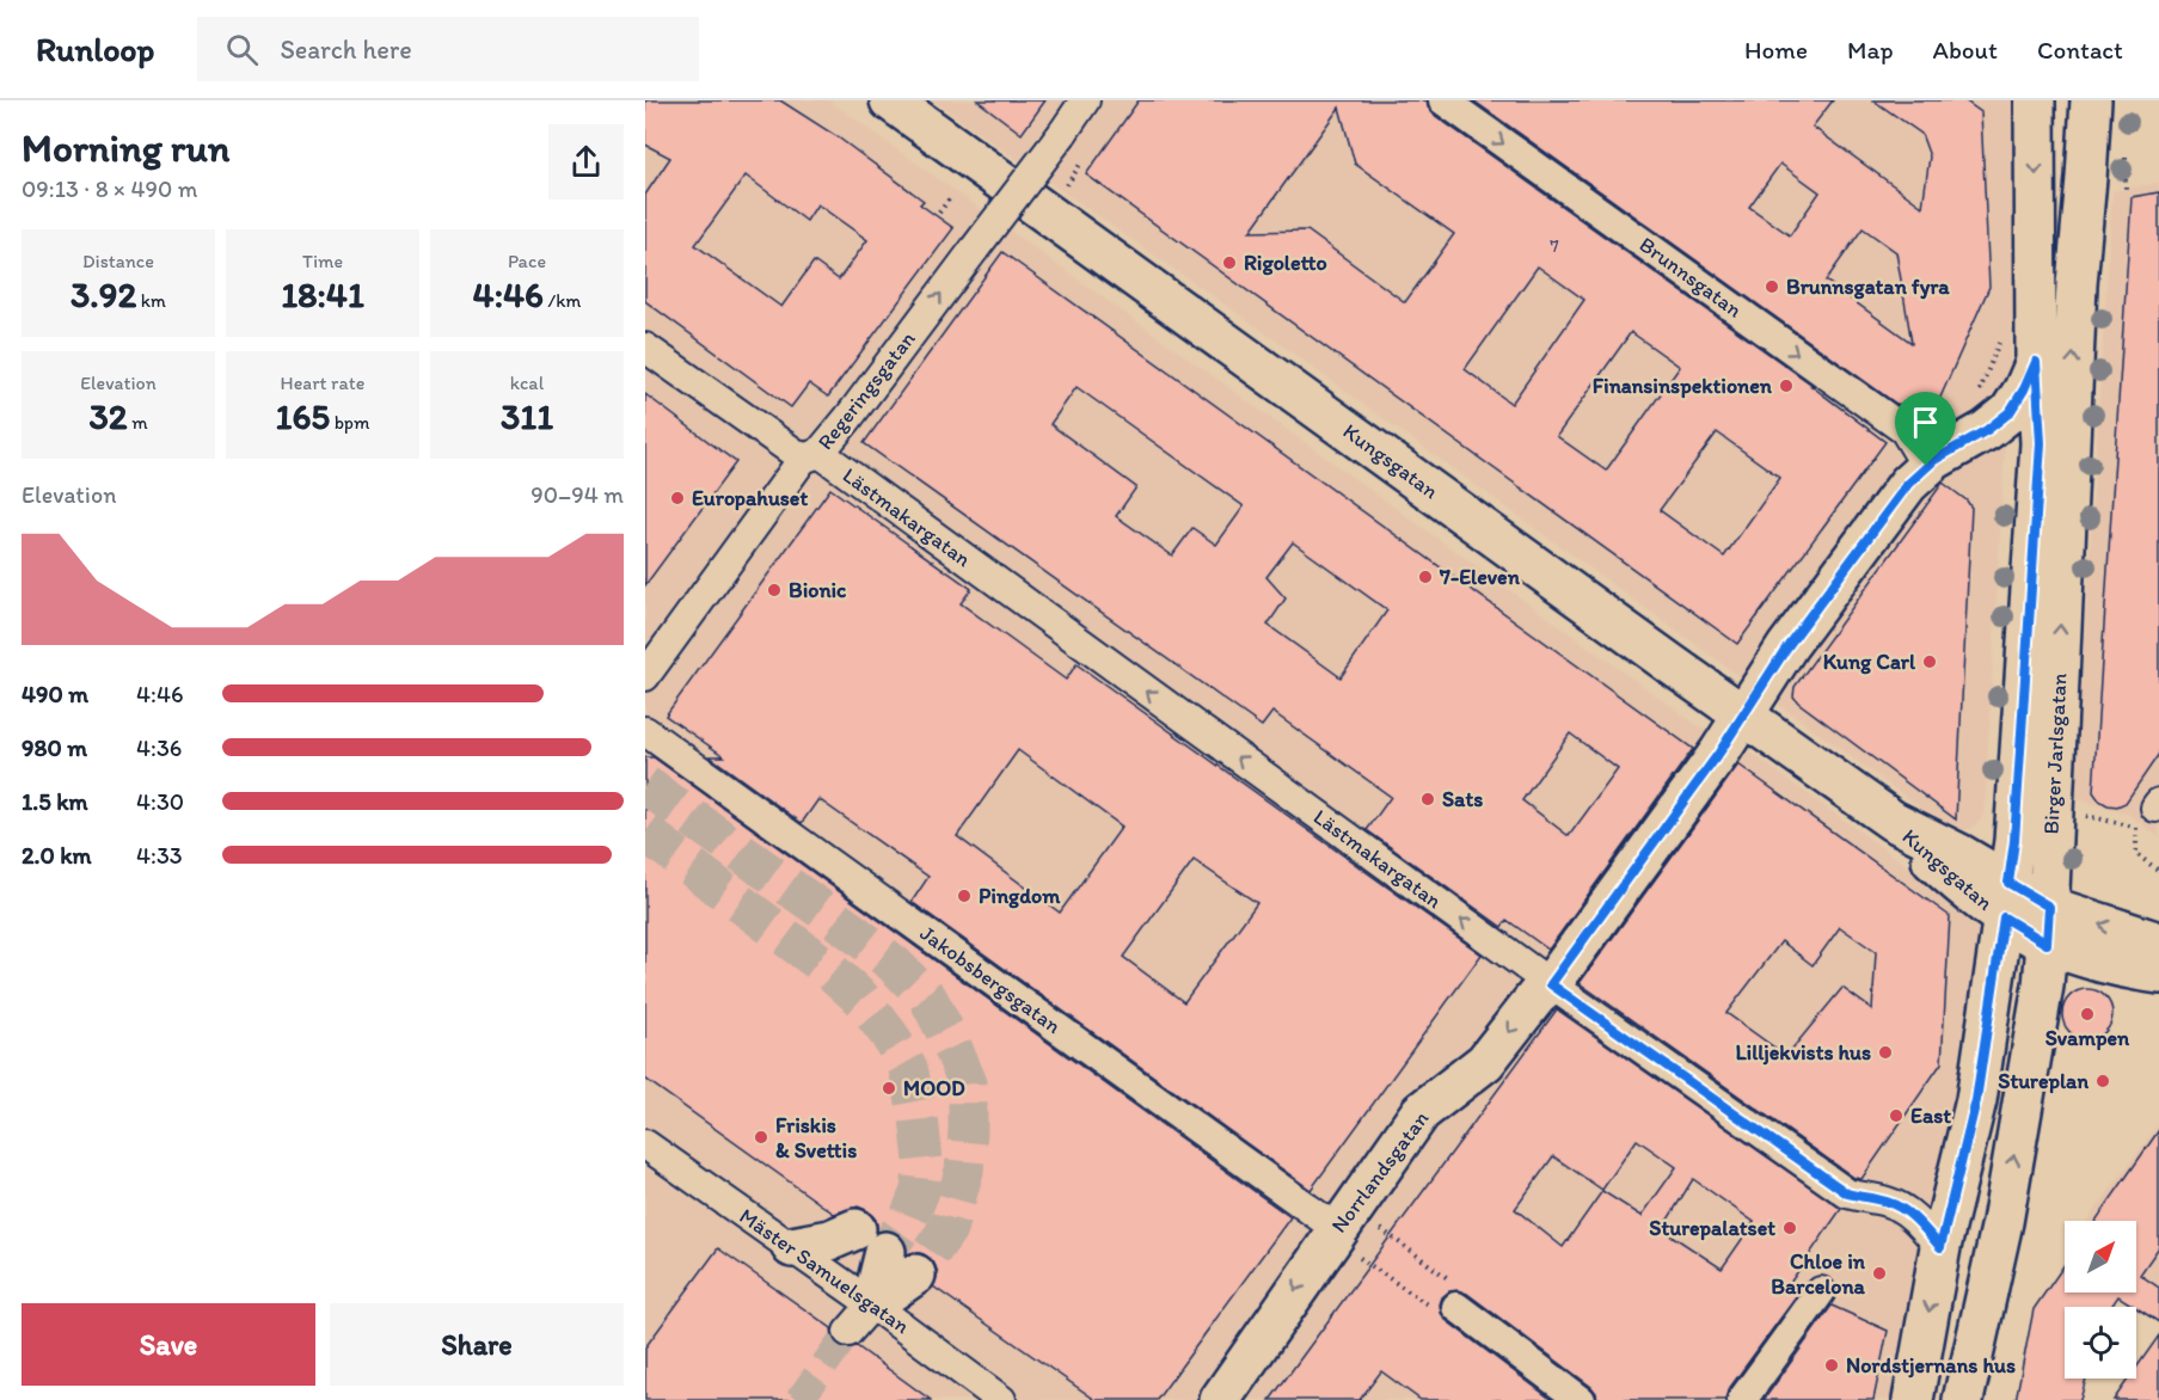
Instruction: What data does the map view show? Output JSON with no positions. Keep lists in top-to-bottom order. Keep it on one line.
{"streets":{"street":["Brunnsgatan","Regeringsgatan","Kungsgatan","Lästmakargatan","Birger Jarlsgatan","Jakobsbergsgatan","Norrlandsgatan","Mäster Samuelsgatan"]},"crossings":[["Brunnsgatan","Norrlandsgatan"],["Regeringsgatan","Lästmakargatan"],["Kungsgatan","Birger Jarlsgatan"],["Kungsgatan","Norrlandsgatan"],["Lästmakargatan","Birger Jarlsgatan"],["Lästmakargatan","Norrlandsgatan"],["Birger Jarlsgatan","Norrlandsgatan"],["Jakobsbergsgatan","Norrlandsgatan"]],"one_way":["Brunnsgatan","Regeringsgatan","Lästmakargatan","Norrlandsgatan"],"places":["Rigoletto","Brunnsgatan fyra","Finansinspektionen","Europahuset","7-Eleven","Bionic","Kung Carl","Sats","Pingdom","Svampen","Lilljekvists hus","Stureplan","MOOD","East","Friskis & Svettis","Sturepalatset","Chloe in Barcelona","Nordstjernans hus"],"house_numbers":["7"],"north":"top right","page":{"header":"Runloop","search":"Search here","nav":["Home","Map","About","Contact"],"heading":["Morning run","09:13 · 8 × 490 m"],"stats":[["Distance","3.92 km"],["Time","18:41"],["Pace","4:46 /km"],["Elevation","32 m"],["Heart rate","165 bpm"],["kcal","311"]],"chart":["Elevation","90–94 m"],"list":[{"name":"490 m","note":"4:46"},{"name":"980 m","note":"4:36"},{"name":"1.5 km","note":"4:30"},{"name":"2.0 km","note":"4:33"}],"buttons":["Save","Share"]}}
